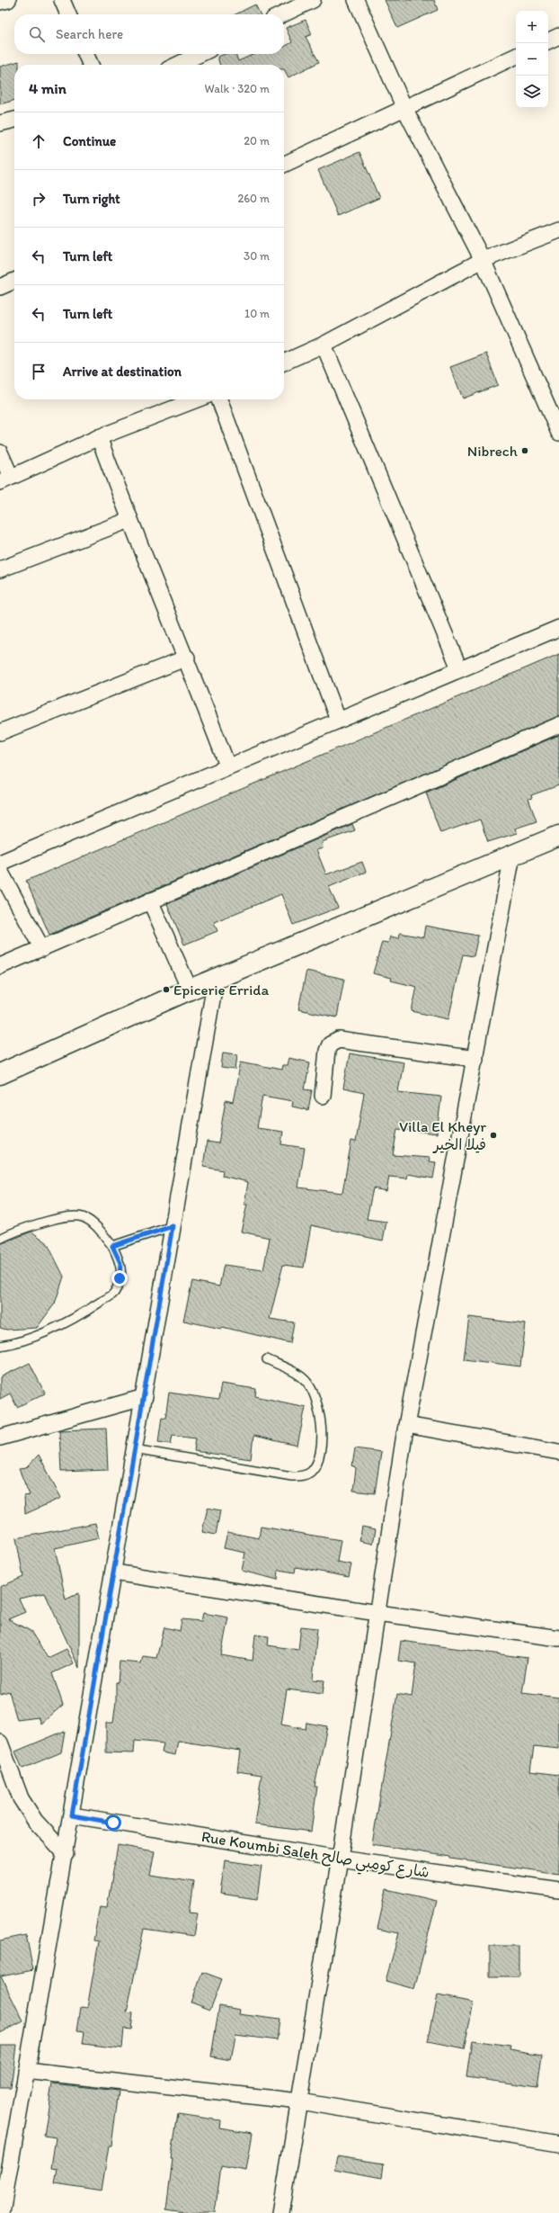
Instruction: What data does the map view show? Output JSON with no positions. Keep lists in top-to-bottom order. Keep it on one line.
{"streets":{"street":["Rue Koumbi Saleh شارع كومبي صالح"]},"places":["Nibrech","Epicerie Errida","Villa El Kheyr فيلا الخير"],"page":{"map_buttons":["+","−"],"search":"Search here","heading":["4 min","Walk · 320 m"],"list":[["Continue","20 m"],["Turn right","260 m"],["Turn left","30 m"],["Turn left","10 m"],"Arrive at destination"]}}
